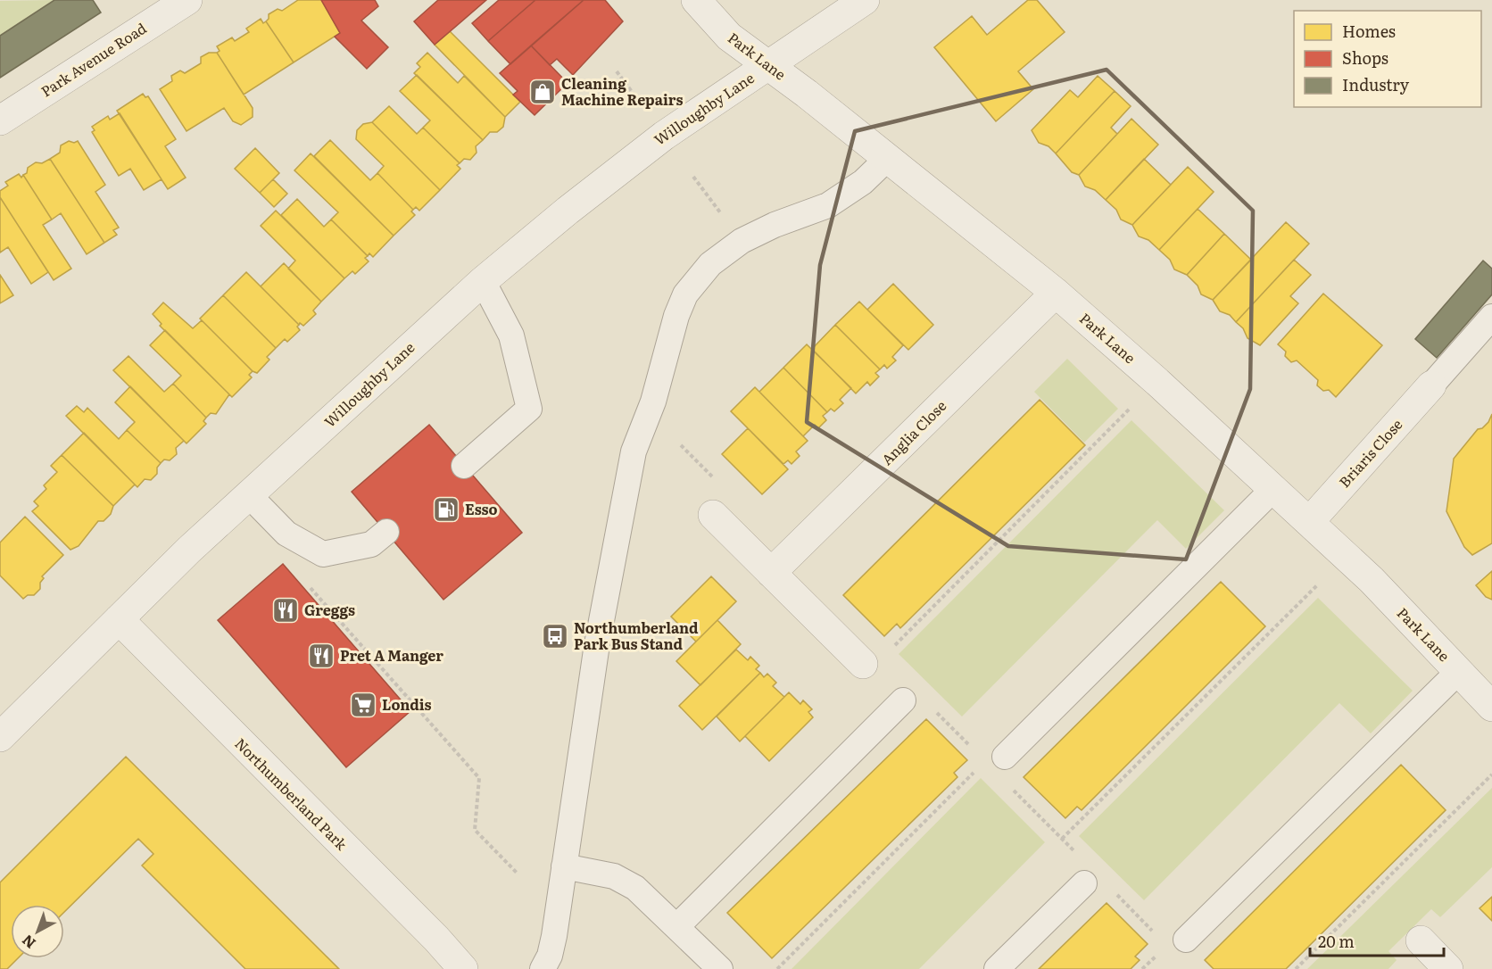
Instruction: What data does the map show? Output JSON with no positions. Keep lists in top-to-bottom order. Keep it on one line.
{"streets":{"street":["Park Lane","Park Avenue Road","Willoughby Lane","Anglia Close","Briaris Close","Northumberland Park"]},"crossings":[["Park Lane","Willoughby Lane"],["Park Lane","Anglia Close"],["Park Lane","Briaris Close"],["Willoughby Lane","Northumberland Park"]],"places":{"shop":["Cleaning Machine Repairs"],"fuel station":["Esso"],"restaurant":["Greggs","Pret A Manger"],"bus stop":["Northumberland Park Bus Stand"],"supermarket":["Londis"]},"legend":["Homes","Shops","Industry"],"scale_bar":"20 m","north":"bottom left"}
